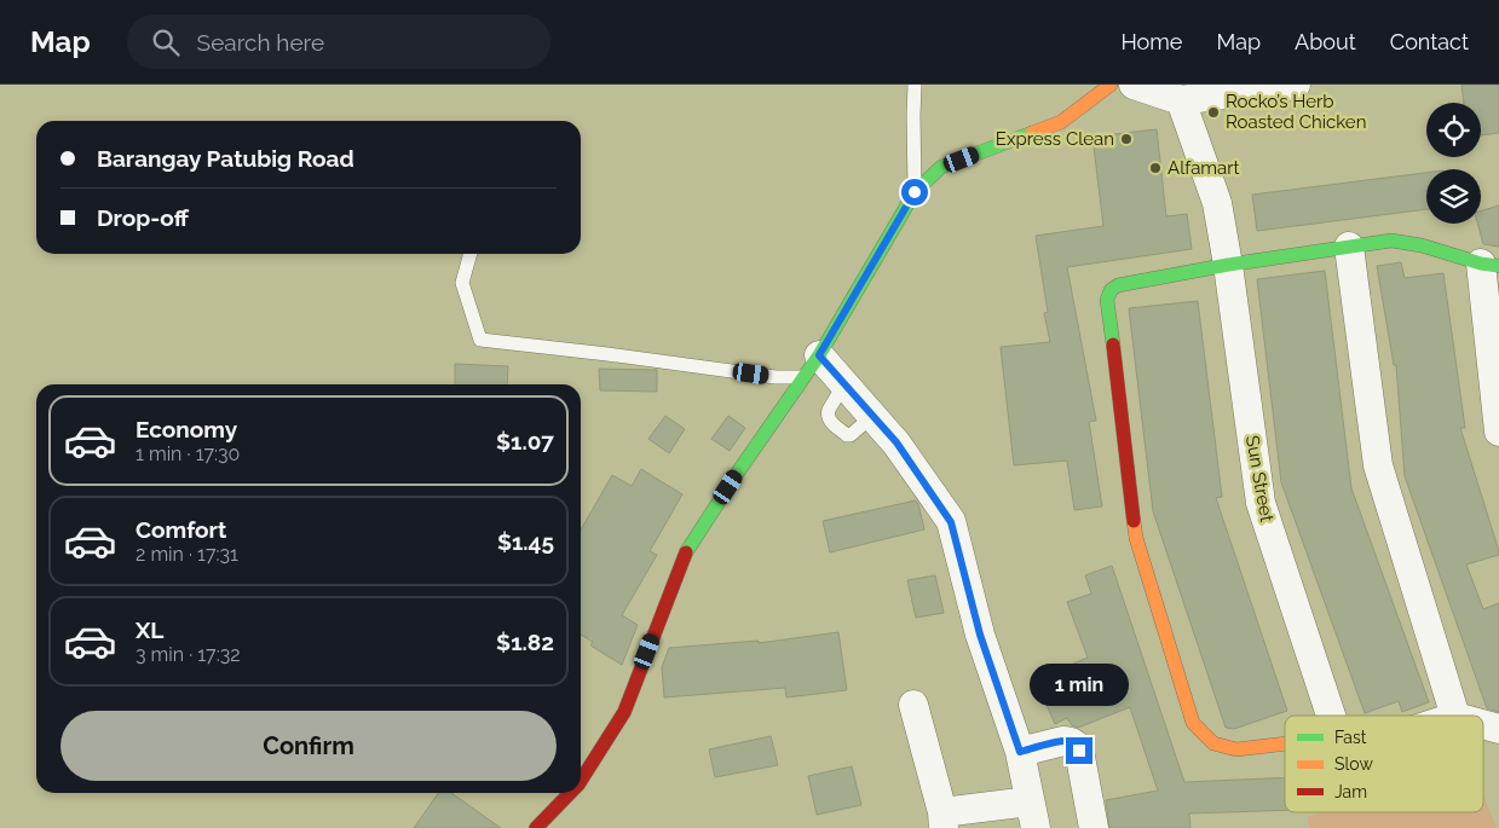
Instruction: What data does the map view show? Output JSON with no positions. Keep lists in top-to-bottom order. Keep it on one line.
{"streets":{"street":["Sun Street"]},"places":["Rocko’s Herb Roasted Chicken","Express Clean","Alfamart"],"legend":["Fast","Slow","Jam"],"page":{"header":"Map","search":"Search here","nav":["Home","Map","About","Contact"],"banner":["Barangay Patubig Road","Drop-off"],"list":[{"name":"Economy","note":"1 min · 17:30","value":"$1.07"},{"name":"Comfort","note":"2 min · 17:31","value":"$1.45"},{"name":"XL","note":"3 min · 17:32","value":"$1.82"}],"bubble":"1 min","buttons":"Confirm"}}
